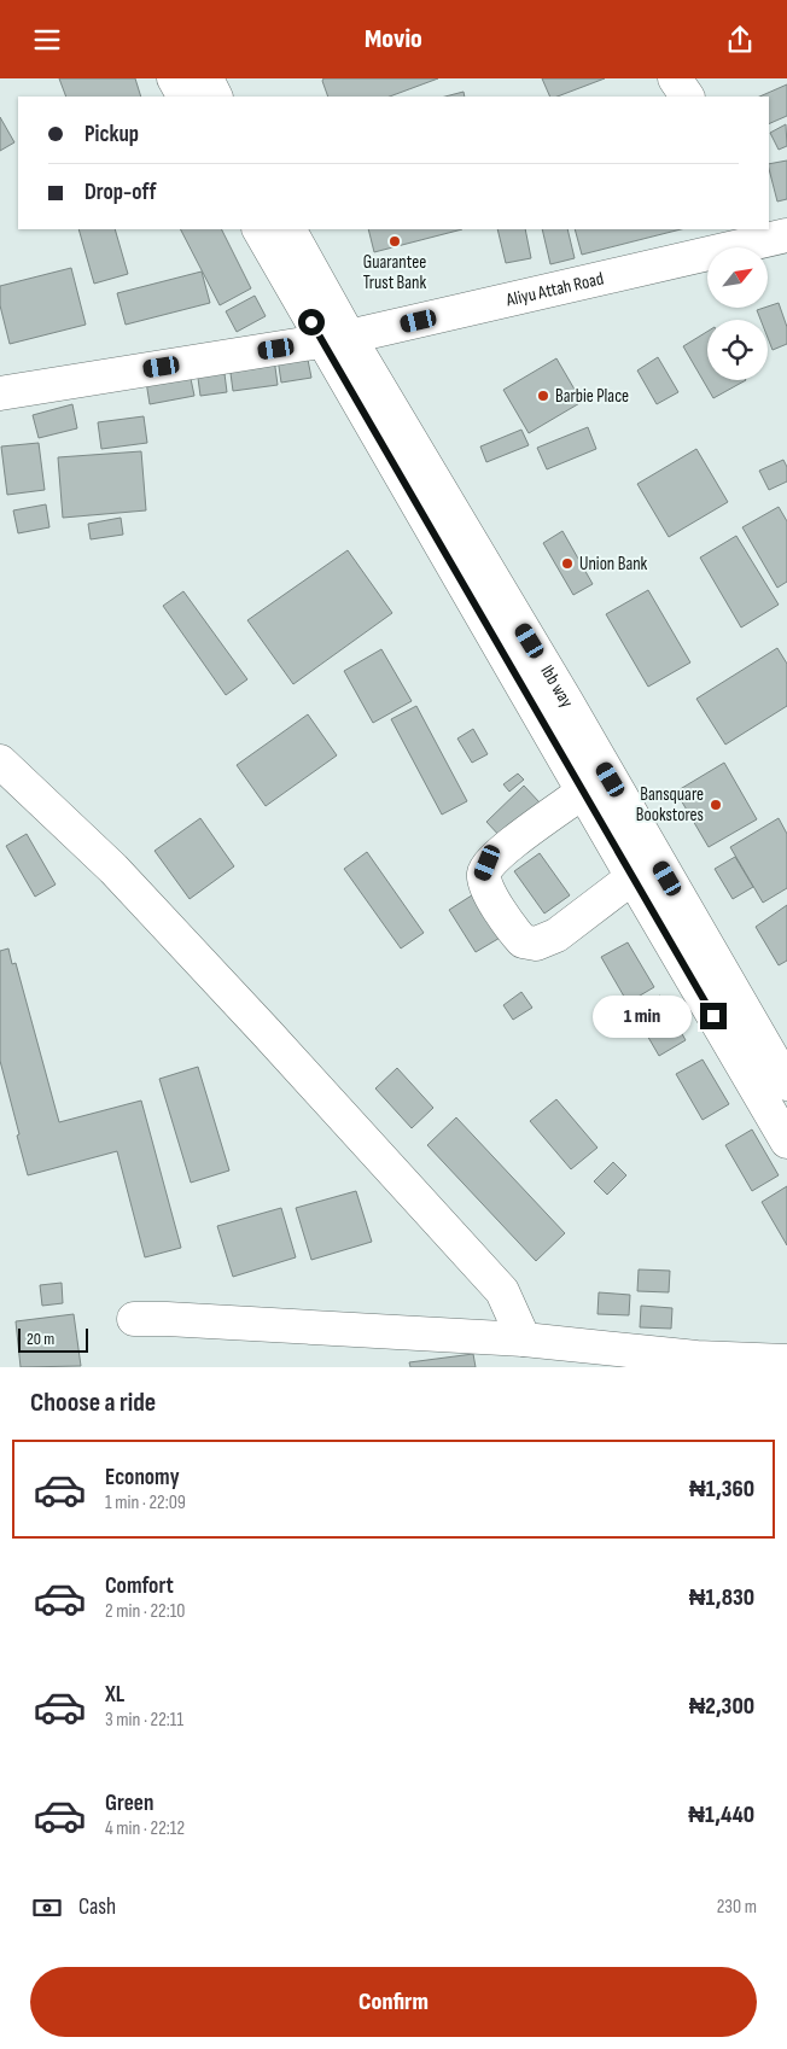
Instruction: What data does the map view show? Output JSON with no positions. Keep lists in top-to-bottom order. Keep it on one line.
{"streets":{"main road":["Aliyu Attah Road","Ibb way"]},"crossings":[["Aliyu Attah Road","Ibb way"]],"places":["Guarantee Trust Bank","Barbie Place","Union Bank","Bansquare Bookstores"],"scale_bar":"20 m","north":"top right","page":{"header":"Movio","banner":["Pickup","Drop-off"],"bubble":"1 min","scale":"20 m","heading":"Choose a ride","list":[{"name":"Economy","note":"1 min · 22:09","value":"₦1,360"},{"name":"Comfort","note":"2 min · 22:10","value":"₦1,830"},{"name":"XL","note":"3 min · 22:11","value":"₦2,300"},{"name":"Green","note":"4 min · 22:12","value":"₦1,440"}],"pay":["Cash","230 m"],"buttons":"Confirm"}}
